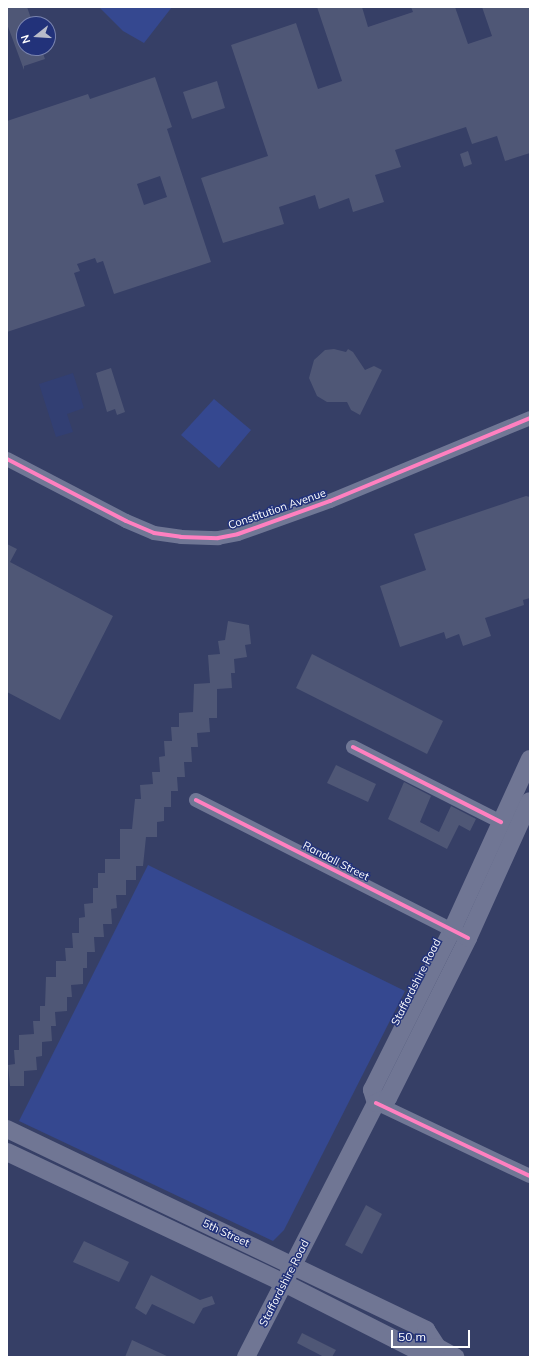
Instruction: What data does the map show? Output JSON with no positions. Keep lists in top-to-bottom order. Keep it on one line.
{"streets":{"main road":["Staffordshire Road","5th Street"],"street":["Constitution Avenue","Randall Street"]},"crossings":[["Randall Street","Staffordshire Road"],["Staffordshire Road","5th Street"]],"scale_bar":"50 m","north":"left"}
